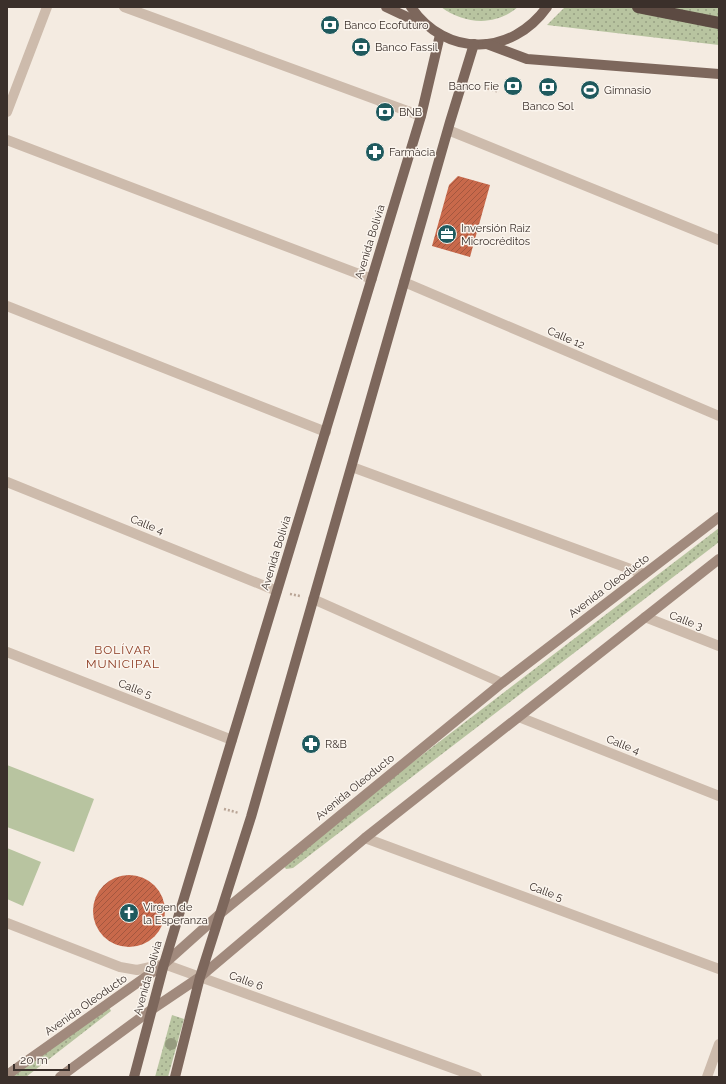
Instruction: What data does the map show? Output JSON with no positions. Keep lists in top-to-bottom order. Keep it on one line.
{"streets":{"main road":["Avenida Bolivia"],"street":["Calle 12","Calle 4","Avenida Oleoducto","Calle 3","Calle 5","Calle 6"]},"crossings":[["Avenida Bolivia","Calle 4"],["Avenida Bolivia","Avenida Oleoducto"],["Avenida Bolivia","Calle 5"],["Avenida Bolivia","Calle 6"],["Avenida Oleoducto","Calle 6"]],"districts":["BOLÍVAR MUNICIPAL"],"places":{"bank":["Banco Ecofuturo","Banco Fassil","Banco Fie","Banco Sol","BNB"],"sports":["Gimnasio"],"pharmacy":["Farmàcia","R&B"],"office":["Inversión Raiz Microcréditos"],"church":["Virgen de la Esperanza"]},"scale_bar":"20 m"}
